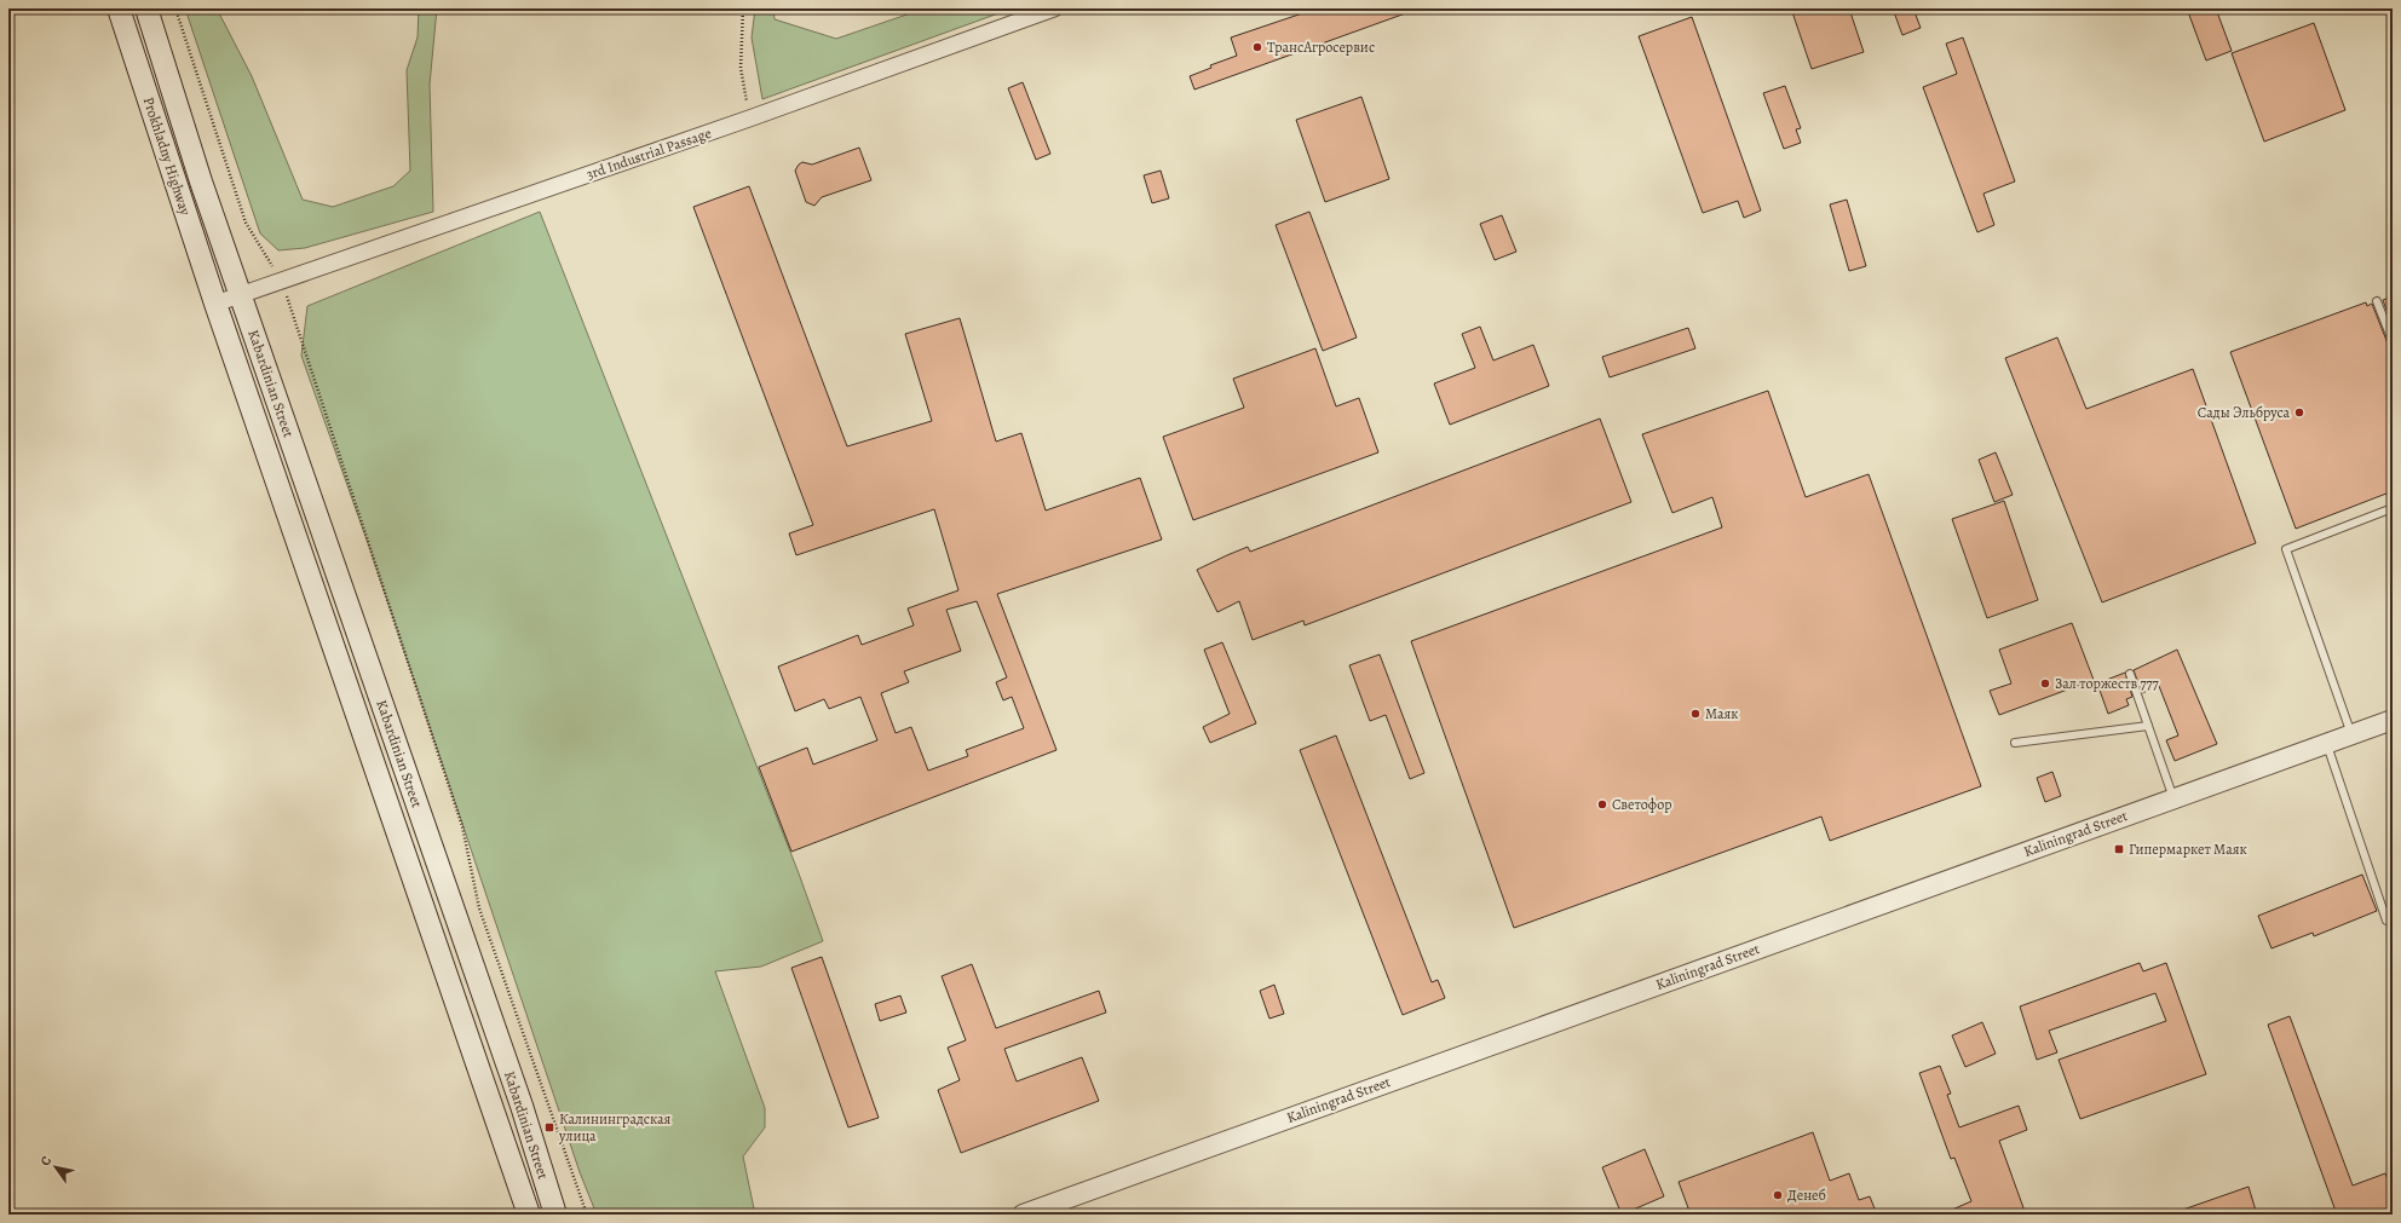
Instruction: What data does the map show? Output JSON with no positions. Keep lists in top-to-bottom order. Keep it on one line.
{"streets":{"main road":["Prokhladny Highway","Kabardinian Street"],"street":["3rd Industrial Passage","Kaliningrad Street"]},"crossings":[["3rd Industrial Passage","Prokhladny Highway"],["3rd Industrial Passage","Kabardinian Street"],["Prokhladny Highway","Kabardinian Street"]],"places":{"other":["ТрансАгросервис","Сады Эльбруса","Зал торжеств 777","Маяк","Светофор","Денеб"],"transit":["Гипермаркет Маяк","Калининградская улица"]},"north":"top left"}
